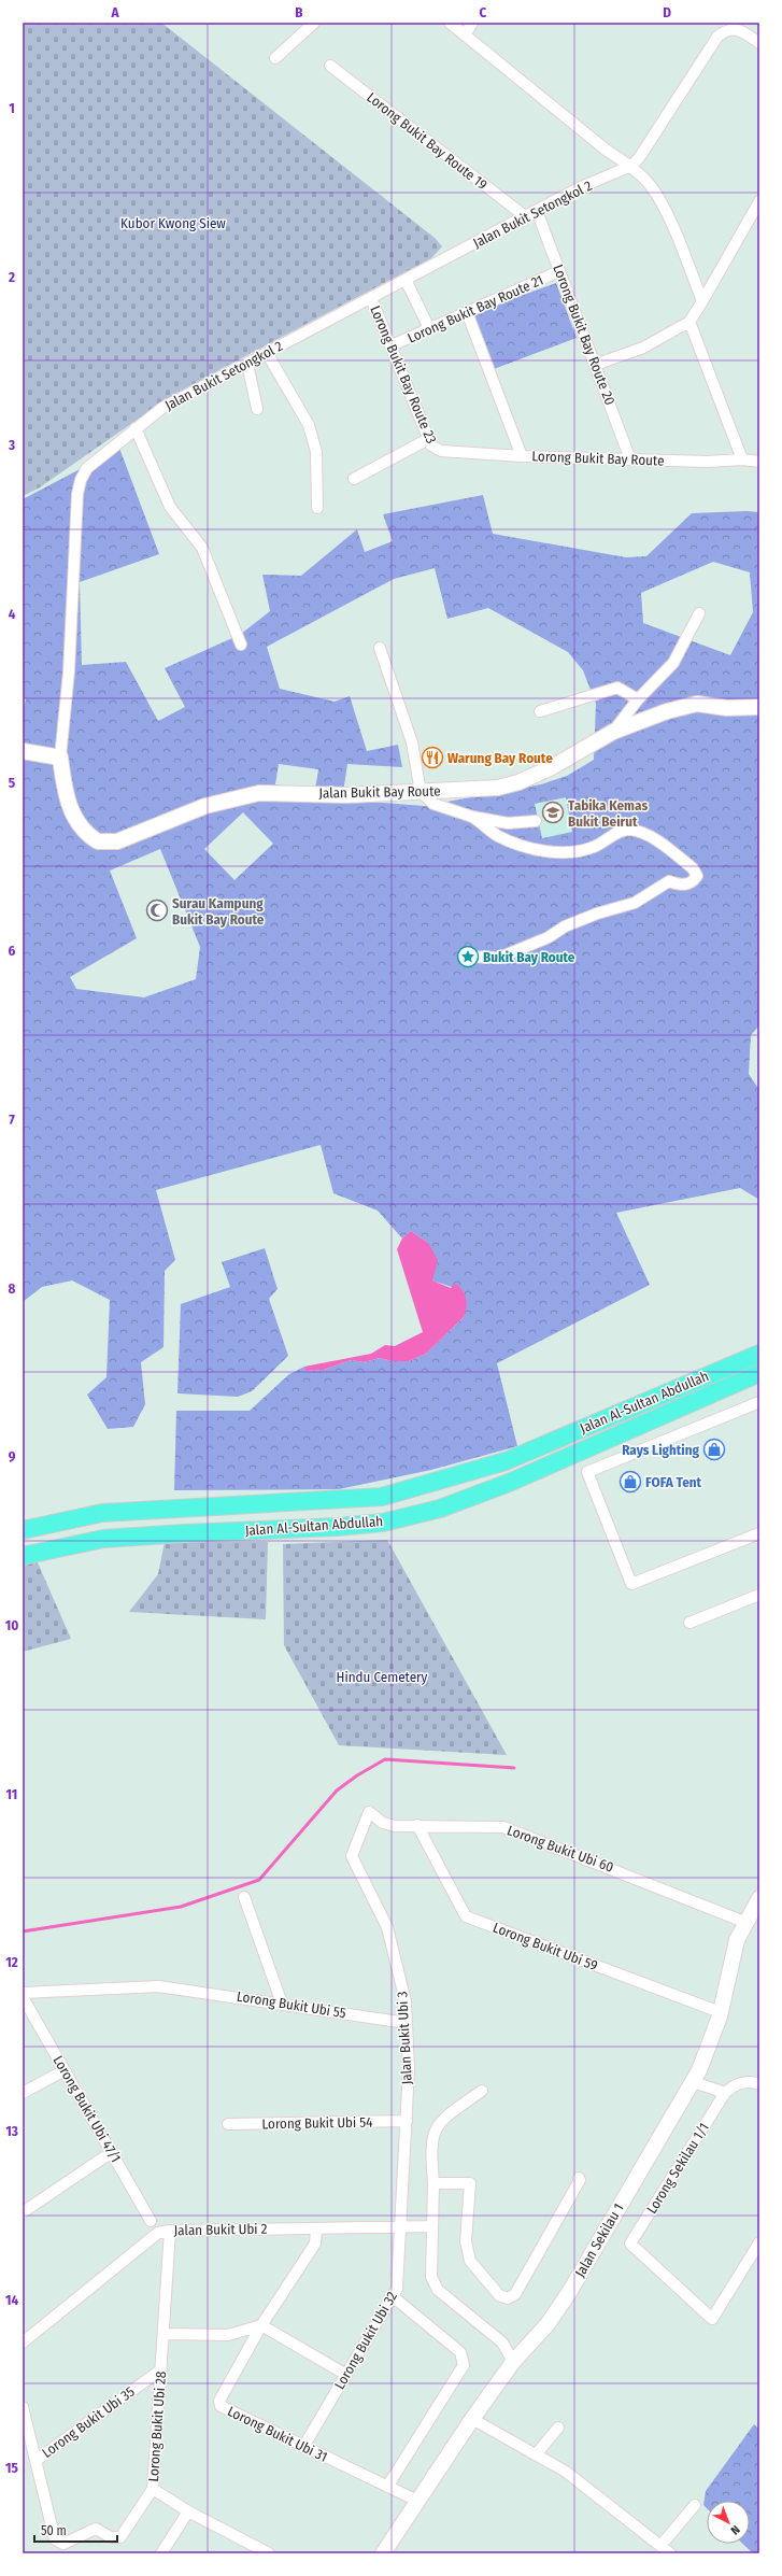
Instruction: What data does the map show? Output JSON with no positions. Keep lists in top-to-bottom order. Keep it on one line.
{"streets":{"main road":["Jalan Al-Sultan Abdullah"],"street":["Lorong Bukit Bay Route 19","Jalan Bukit Setongkol 2","Lorong Bukit Bay Route 21","Lorong Bukit Bay Route 20","Lorong Bukit Bay Route 23","Lorong Bukit Bay Route","Jalan Bukit Bay Route","Lorong Bukit Ubi 60","Lorong Bukit Ubi 59","Lorong Bukit Ubi 55","Jalan Bukit Ubi 3","Lorong Bukit Ubi 47/1","Lorong Bukit Ubi 54","Lorong Sekilau 1/1","Jalan Bukit Ubi 2","Jalan Sekilau 1","Lorong Bukit Ubi 32","Lorong Bukit Ubi 35","Lorong Bukit Ubi 28","Lorong Bukit Ubi 31"]},"crossings":[["Lorong Bukit Bay Route 19","Jalan Bukit Setongkol 2"],["Jalan Bukit Setongkol 2","Lorong Bukit Bay Route 20"],["Jalan Bukit Setongkol 2","Lorong Bukit Bay Route 23"],["Jalan Bukit Setongkol 2","Jalan Bukit Bay Route"],["Lorong Bukit Bay Route 21","Lorong Bukit Bay Route 20"],["Lorong Bukit Bay Route 21","Lorong Bukit Bay Route 23"],["Lorong Bukit Bay Route 20","Lorong Bukit Bay Route"],["Lorong Bukit Bay Route 23","Lorong Bukit Bay Route"],["Lorong Bukit Ubi 60","Lorong Bukit Ubi 59"],["Lorong Bukit Ubi 60","Jalan Bukit Ubi 3"],["Lorong Bukit Ubi 60","Jalan Sekilau 1"],["Lorong Bukit Ubi 59","Jalan Sekilau 1"],["Lorong Bukit Ubi 55","Jalan Bukit Ubi 3"],["Jalan Bukit Ubi 3","Lorong Bukit Ubi 54"],["Jalan Bukit Ubi 3","Jalan Bukit Ubi 2"],["Jalan Bukit Ubi 3","Lorong Bukit Ubi 32"],["Jalan Bukit Ubi 2","Lorong Bukit Ubi 32"],["Jalan Bukit Ubi 2","Lorong Bukit Ubi 28"],["Jalan Sekilau 1","Lorong Bukit Ubi 31"],["Lorong Bukit Ubi 32","Lorong Bukit Ubi 31"],["Lorong Bukit Ubi 35","Lorong Bukit Ubi 28"]],"parks":["Kubor Kwong Siew","Hindu Cemetery"],"places":{"restaurant":["Warung Bay Route"],"school or university":["Tabika Kemas Bukit Beirut"],"mosque":["Surau Kampung Bukit Bay Route"],"place":["Bukit Bay Route"],"shop":["Rays Lighting","FOFA Tent"]},"scale_bar":"50 m","north":"bottom right","grid":{"columns":["A","B","C","D"],"rows":["1","2","3","4","5","6","7","8","9","10","11","12","13","14","15"]}}
